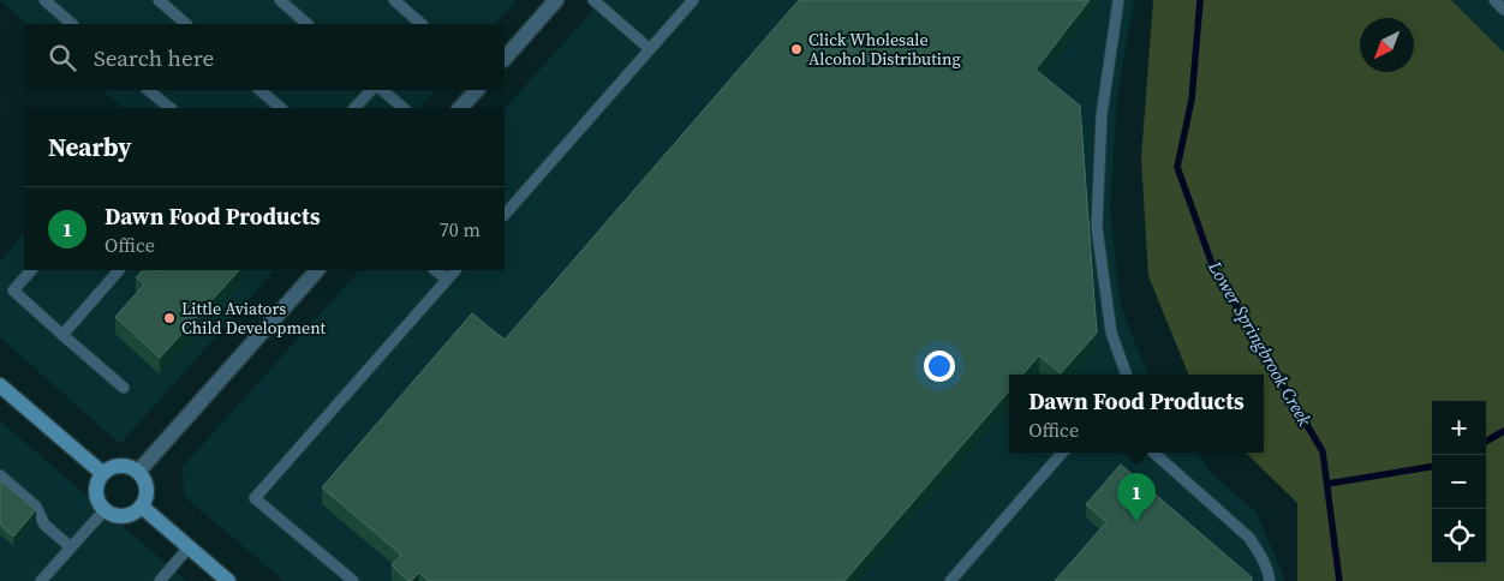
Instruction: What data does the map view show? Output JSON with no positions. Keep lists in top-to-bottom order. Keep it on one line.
{"water":["Lower Springbrook Creek"],"places":["Click Wholesale Alcohol Distributing","Little Aviators Child Development"],"north":"bottom left","page":{"search":"Search here","heading":"Nearby","list":[{"mark":"1","name":"Dawn Food Products","note":"Office","value":"70 m"}],"popup":["Dawn Food Products","Office"],"map_buttons":["+","−"],"pins":"1"}}
